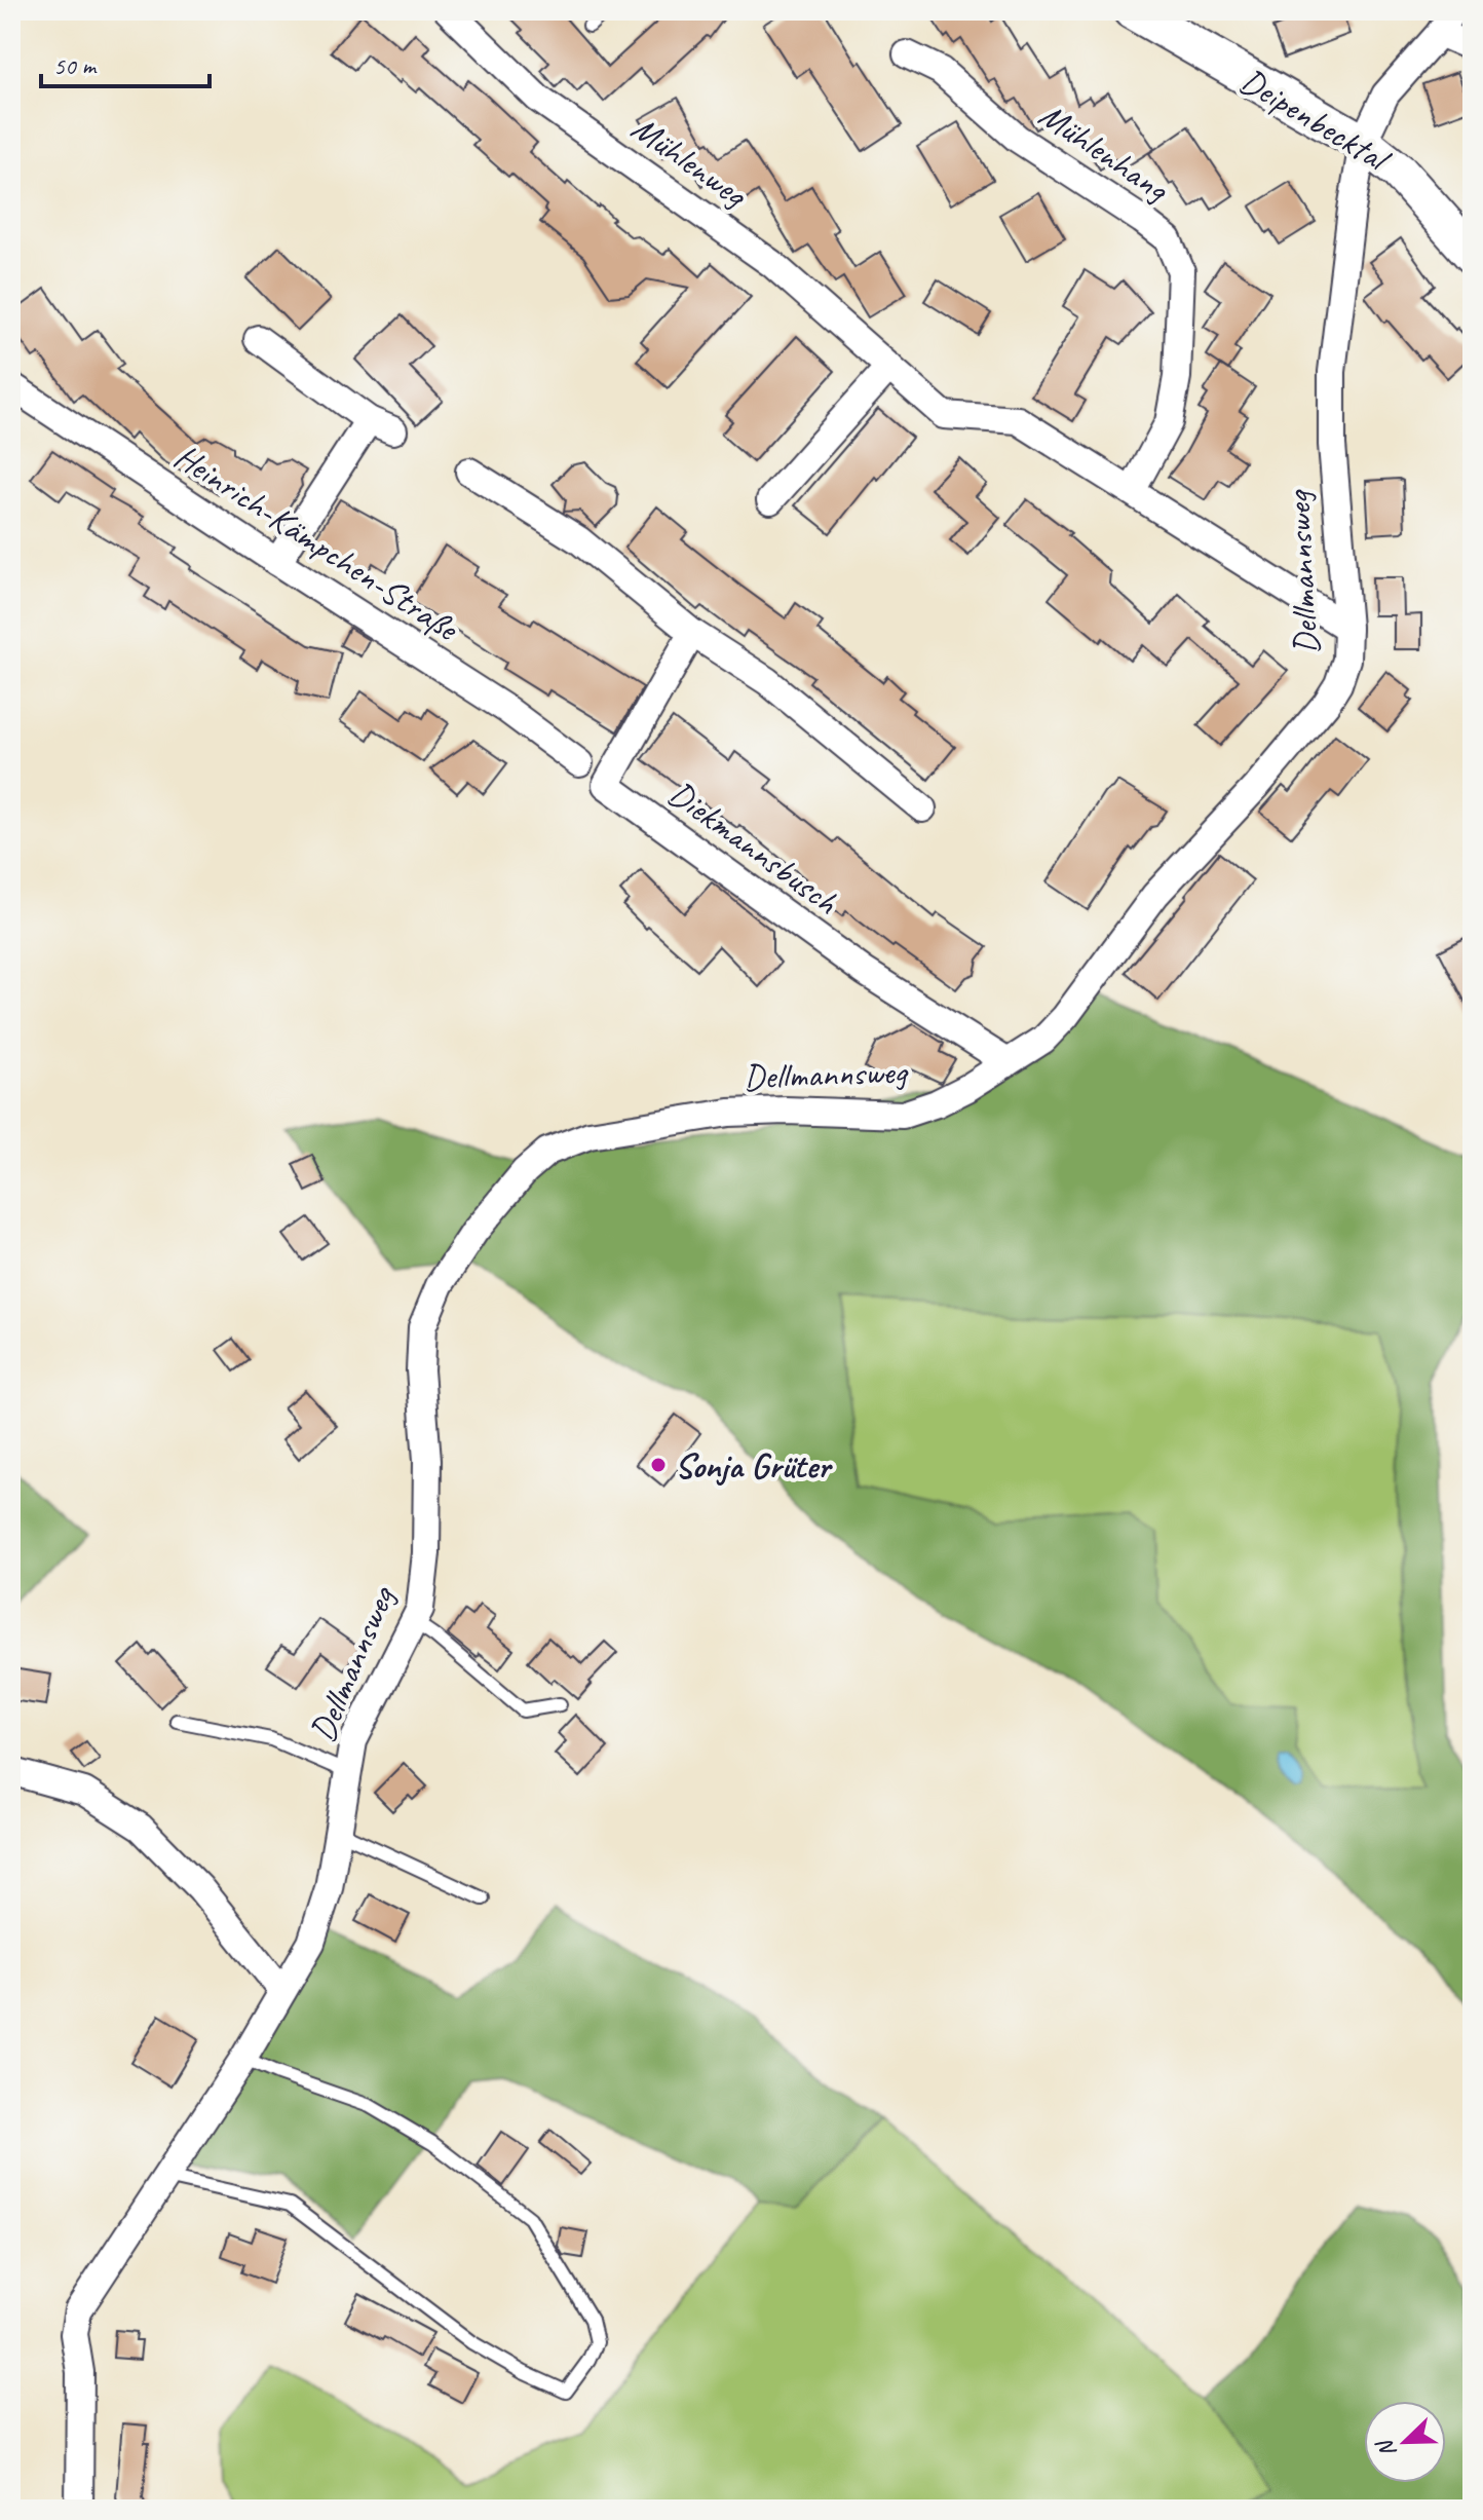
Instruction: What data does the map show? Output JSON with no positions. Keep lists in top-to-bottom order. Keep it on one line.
{"streets":{"main road":["Deipenbecktal"],"street":["Mühlenhang","Mühlenweg","Heinrich-Kämpchen-Straße","Dellmannsweg","Diekmannsbusch"]},"crossings":[["Deipenbecktal","Dellmannsweg"],["Mühlenhang","Mühlenweg"],["Mühlenweg","Dellmannsweg"],["Dellmannsweg","Diekmannsbusch"]],"places":["Sonja Grüter"],"scale_bar":"50 m","north":"bottom left"}
